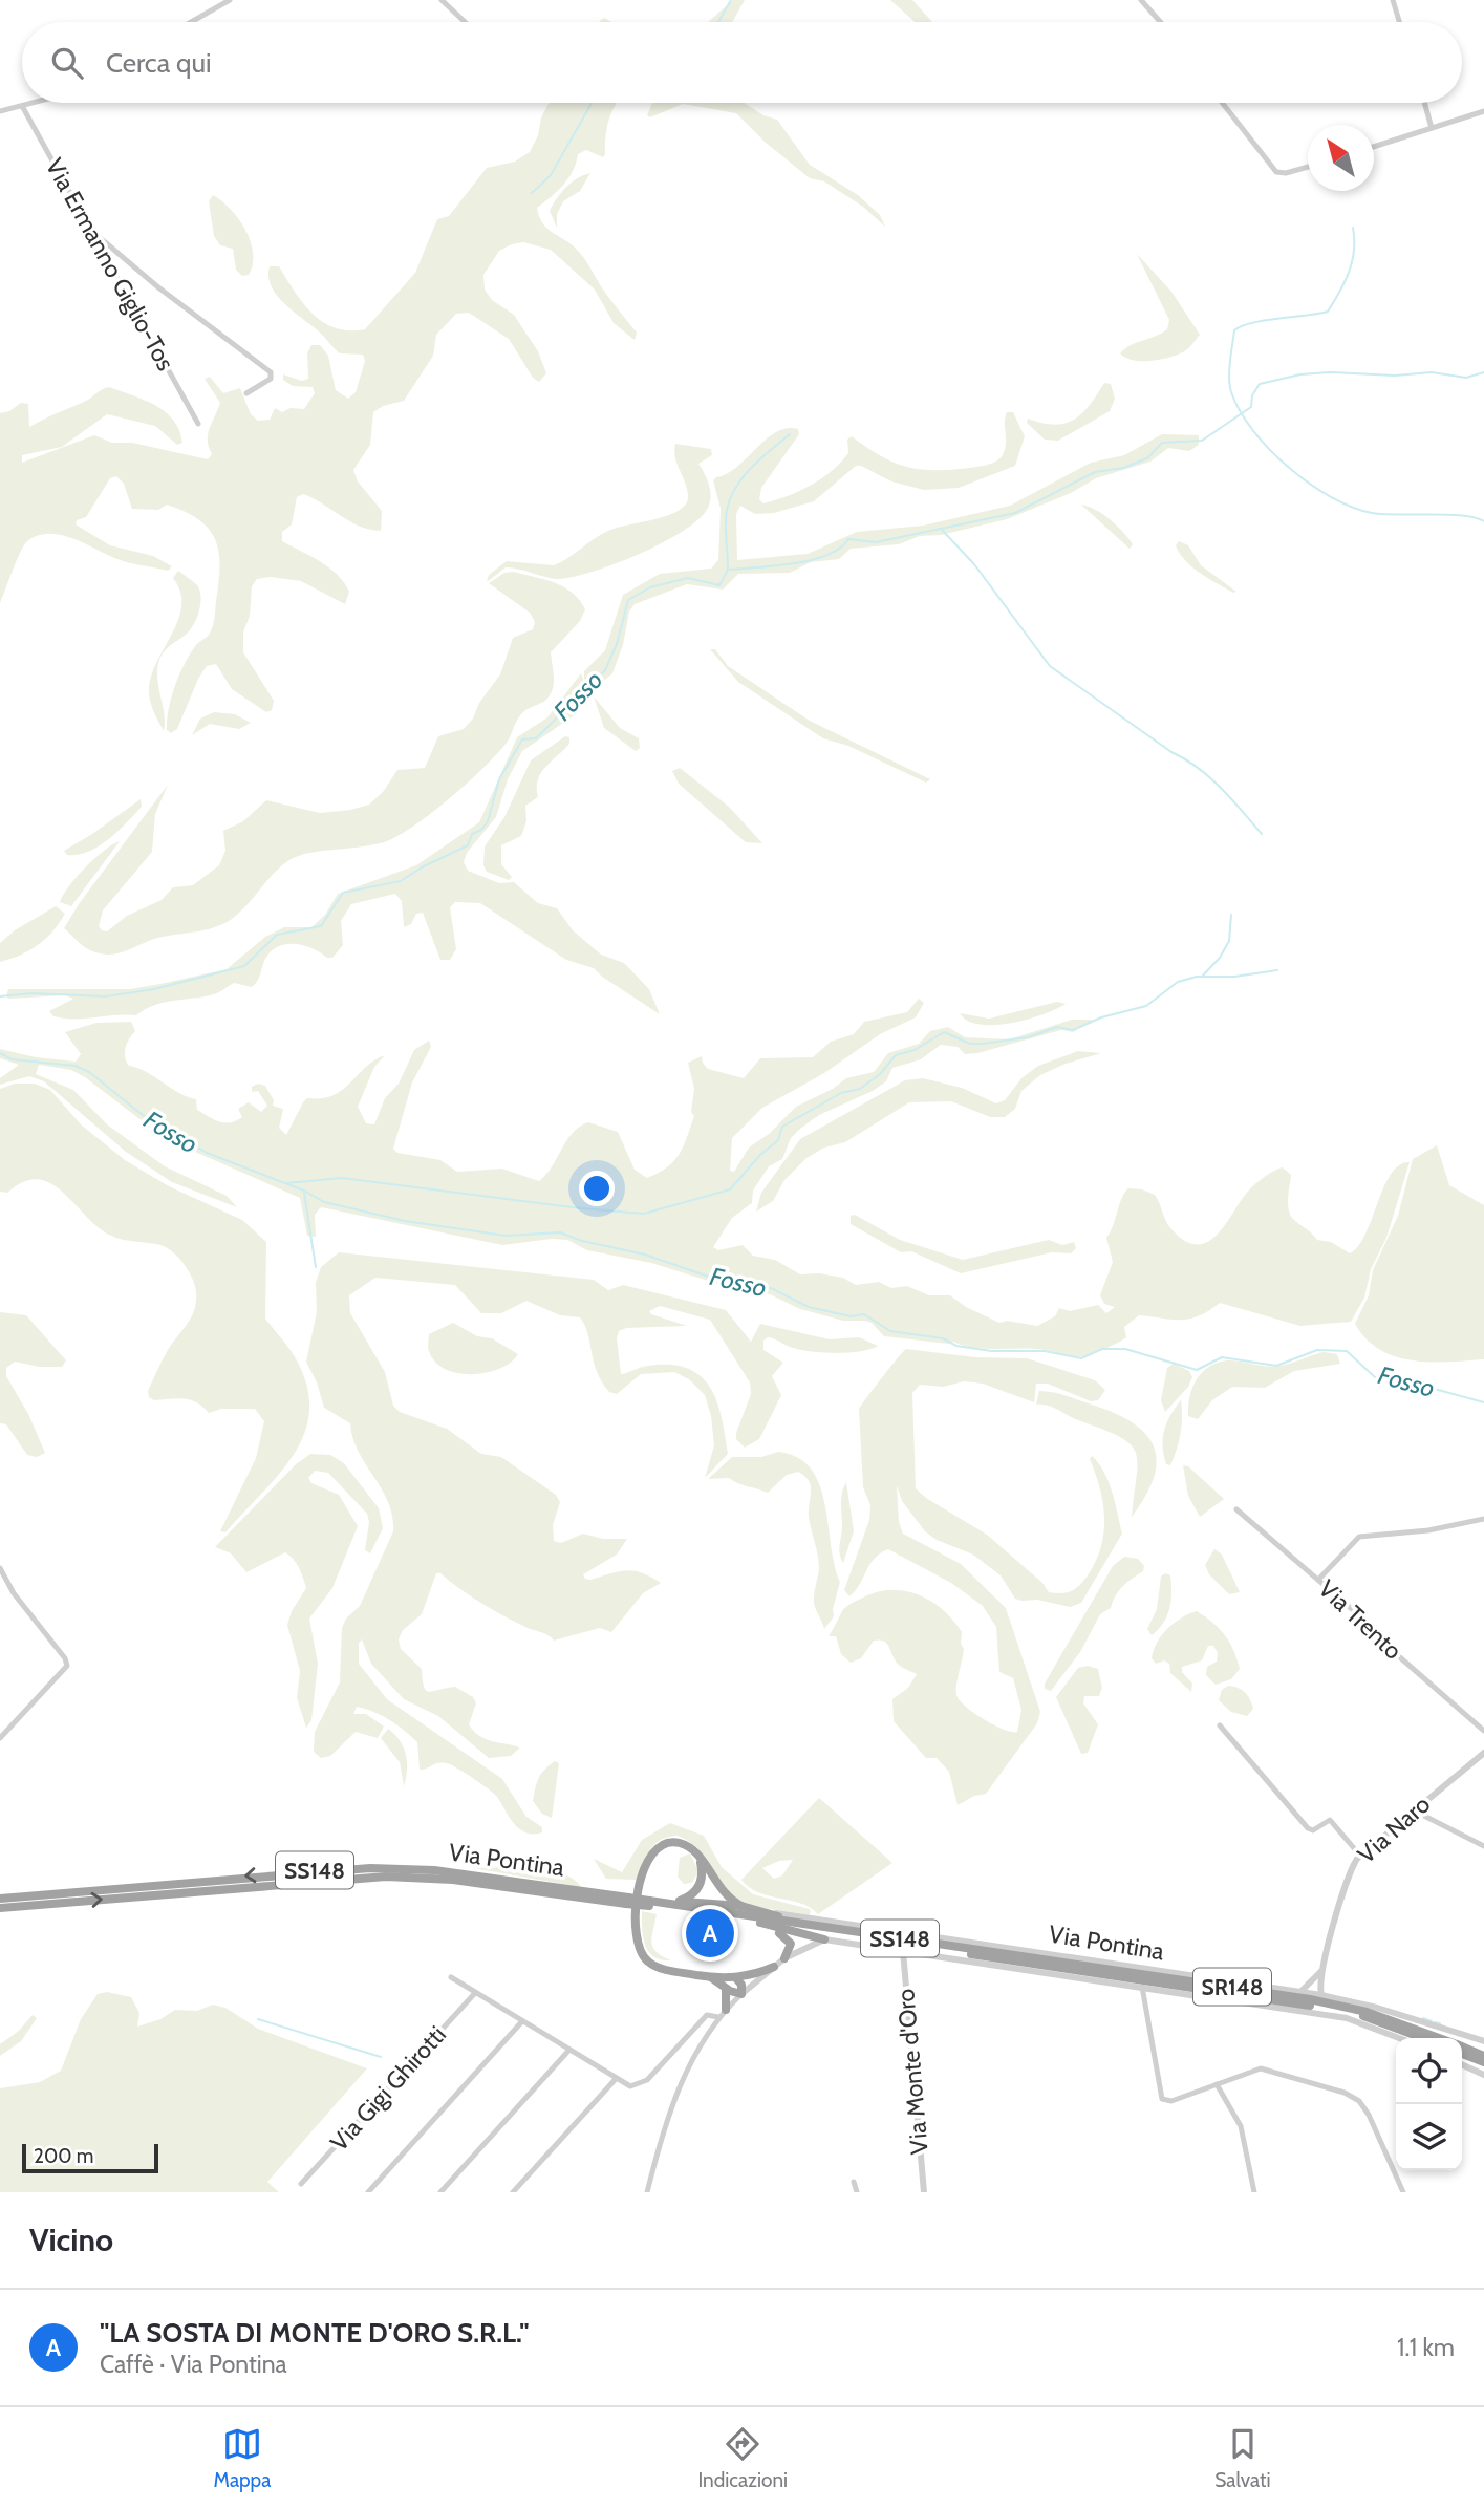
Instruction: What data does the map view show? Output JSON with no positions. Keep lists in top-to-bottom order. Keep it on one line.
{"streets":{"highway":["Via Pontina","SS148","SR148"],"street":["Via Ermanno Giglio-Tos","Via Trento","Via Naro","Via Monte d'Oro","Via Gigi Ghirotti"]},"crossings":[["Via Naro","Via Pontina"],["Via Pontina","SR148"],["Via Pontina","Via Monte d'Oro"]],"water":["Fosso"],"scale_bar":"200 m","north":"top left","page":{"search":"Cerca qui","pins":"A","scale":"200 m","heading":"Vicino","list":[{"mark":"A","name":"\"LA SOSTA DI MONTE D'ORO S.R.L.\"","note":"Caffè · Via Pontina","value":"1.1 km"}],"nav":["Mappa","Indicazioni","Salvati"]}}
